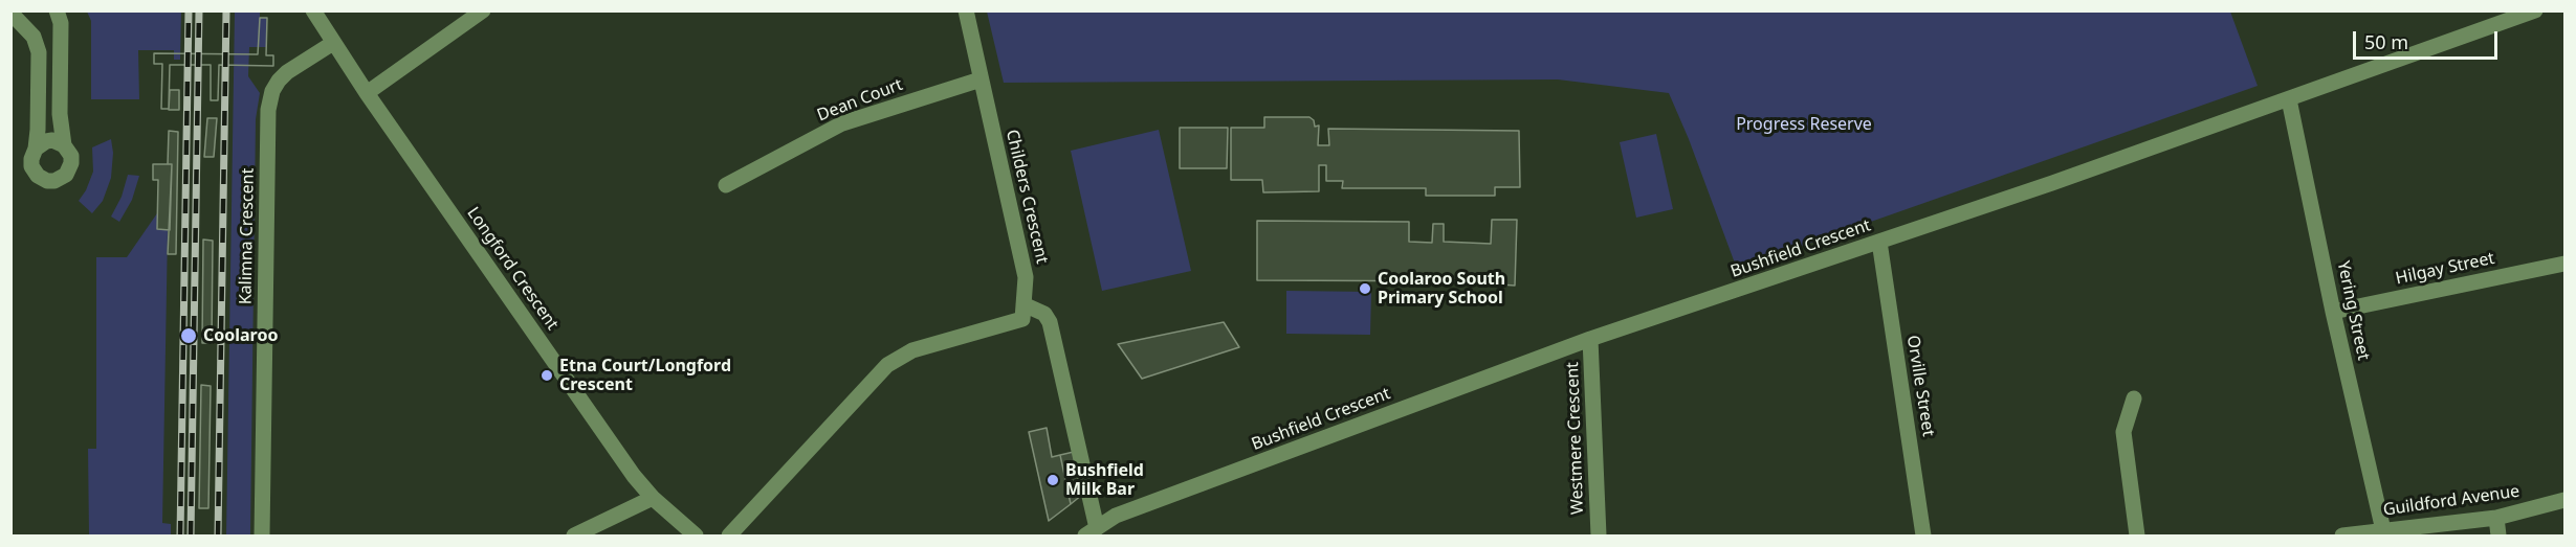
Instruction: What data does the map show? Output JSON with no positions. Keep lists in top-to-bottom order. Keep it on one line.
{"streets":{"street":["Dean Court","Childers Crescent","Kalimna Crescent","Bushfield Crescent","Longford Crescent","Hilgay Street","Yering Street","Orville Street","Westmere Crescent","Guildford Avenue"]},"crossings":[["Dean Court","Childers Crescent"],["Kalimna Crescent","Longford Crescent"],["Bushfield Crescent","Yering Street"],["Bushfield Crescent","Orville Street"],["Bushfield Crescent","Westmere Crescent"],["Hilgay Street","Yering Street"],["Yering Street","Guildford Avenue"]],"parks":["Progress Reserve"],"places":["Coolaroo South Primary School","Coolaroo","Etna Court/Longford Crescent","Bushfield Milk Bar"],"scale_bar":"50 m"}
